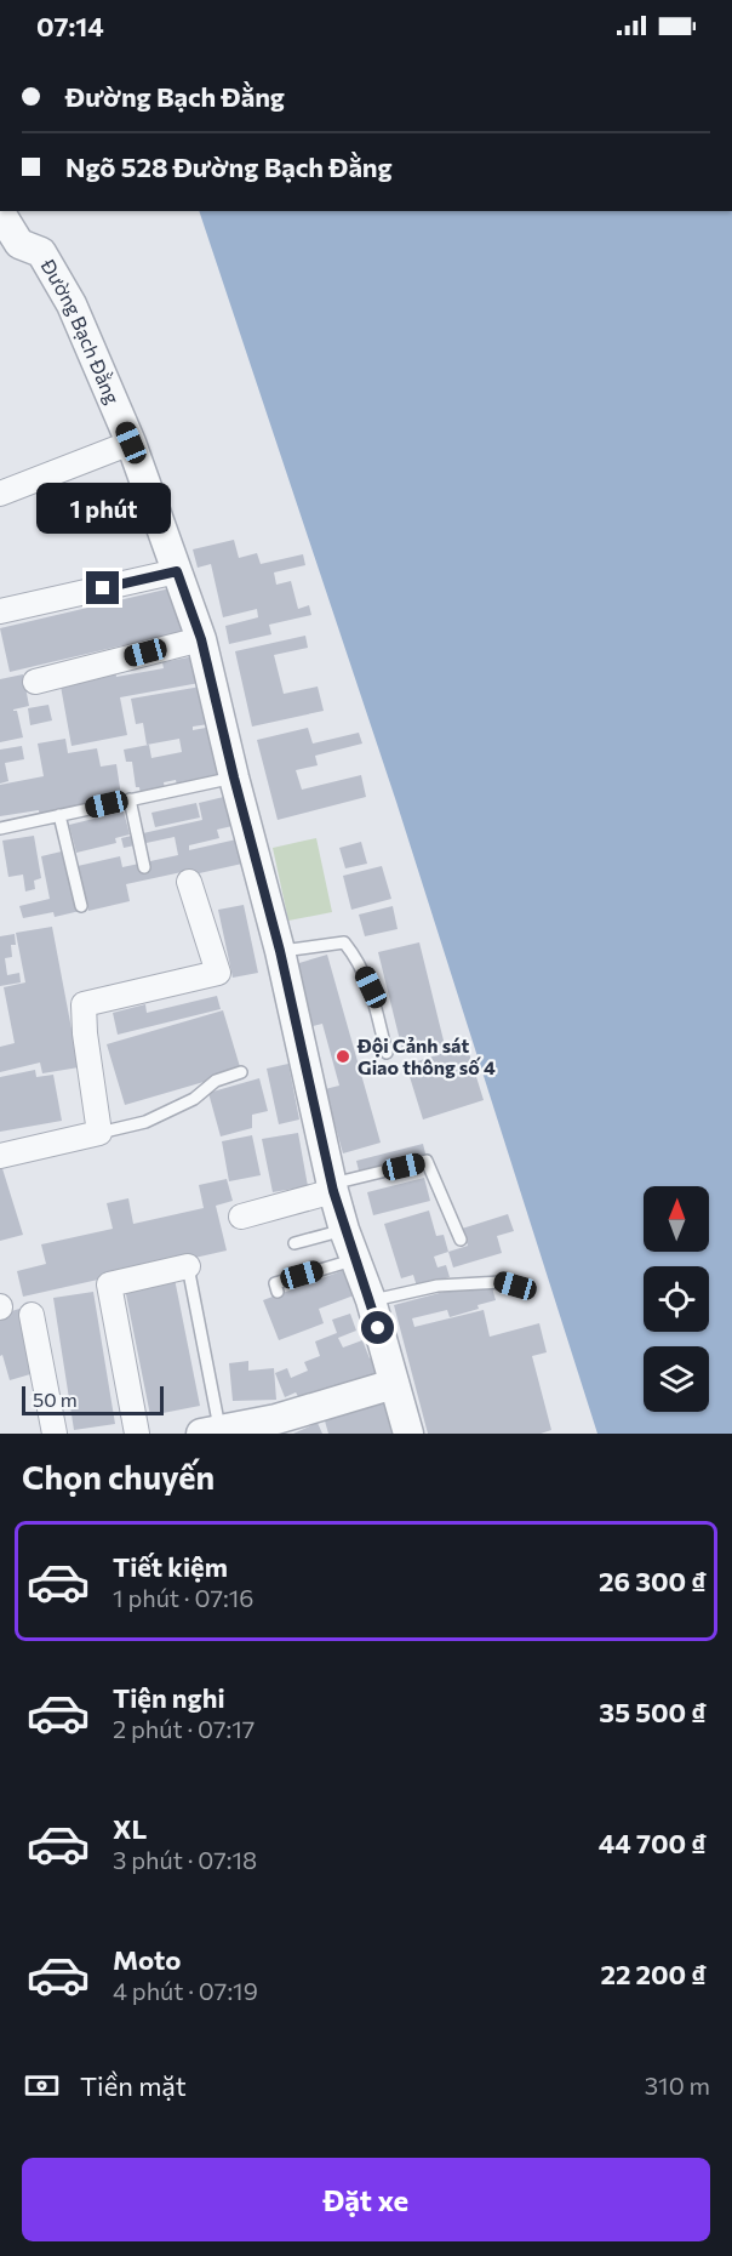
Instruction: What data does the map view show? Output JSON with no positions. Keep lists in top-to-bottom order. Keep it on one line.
{"streets":{"street":["Đường Bạch Đằng"]},"places":["Đội Cảnh sát Giao thông số 4"],"scale_bar":"50 m","north":"top","page":{"status":"07:14","banner":["Đường Bạch Đằng","Ngõ 528 Đường Bạch Đằng"],"bubble":"1 phút","scale":"50 m","heading":"Chọn chuyến","list":[{"name":"Tiết kiệm","note":"1 phút · 07:16","value":"26 300 ₫"},{"name":"Tiện nghi","note":"2 phút · 07:17","value":"35 500 ₫"},{"name":"XL","note":"3 phút · 07:18","value":"44 700 ₫"},{"name":"Moto","note":"4 phút · 07:19","value":"22 200 ₫"}],"pay":["Tiền mặt","310 m"],"buttons":"Đặt xe"}}
